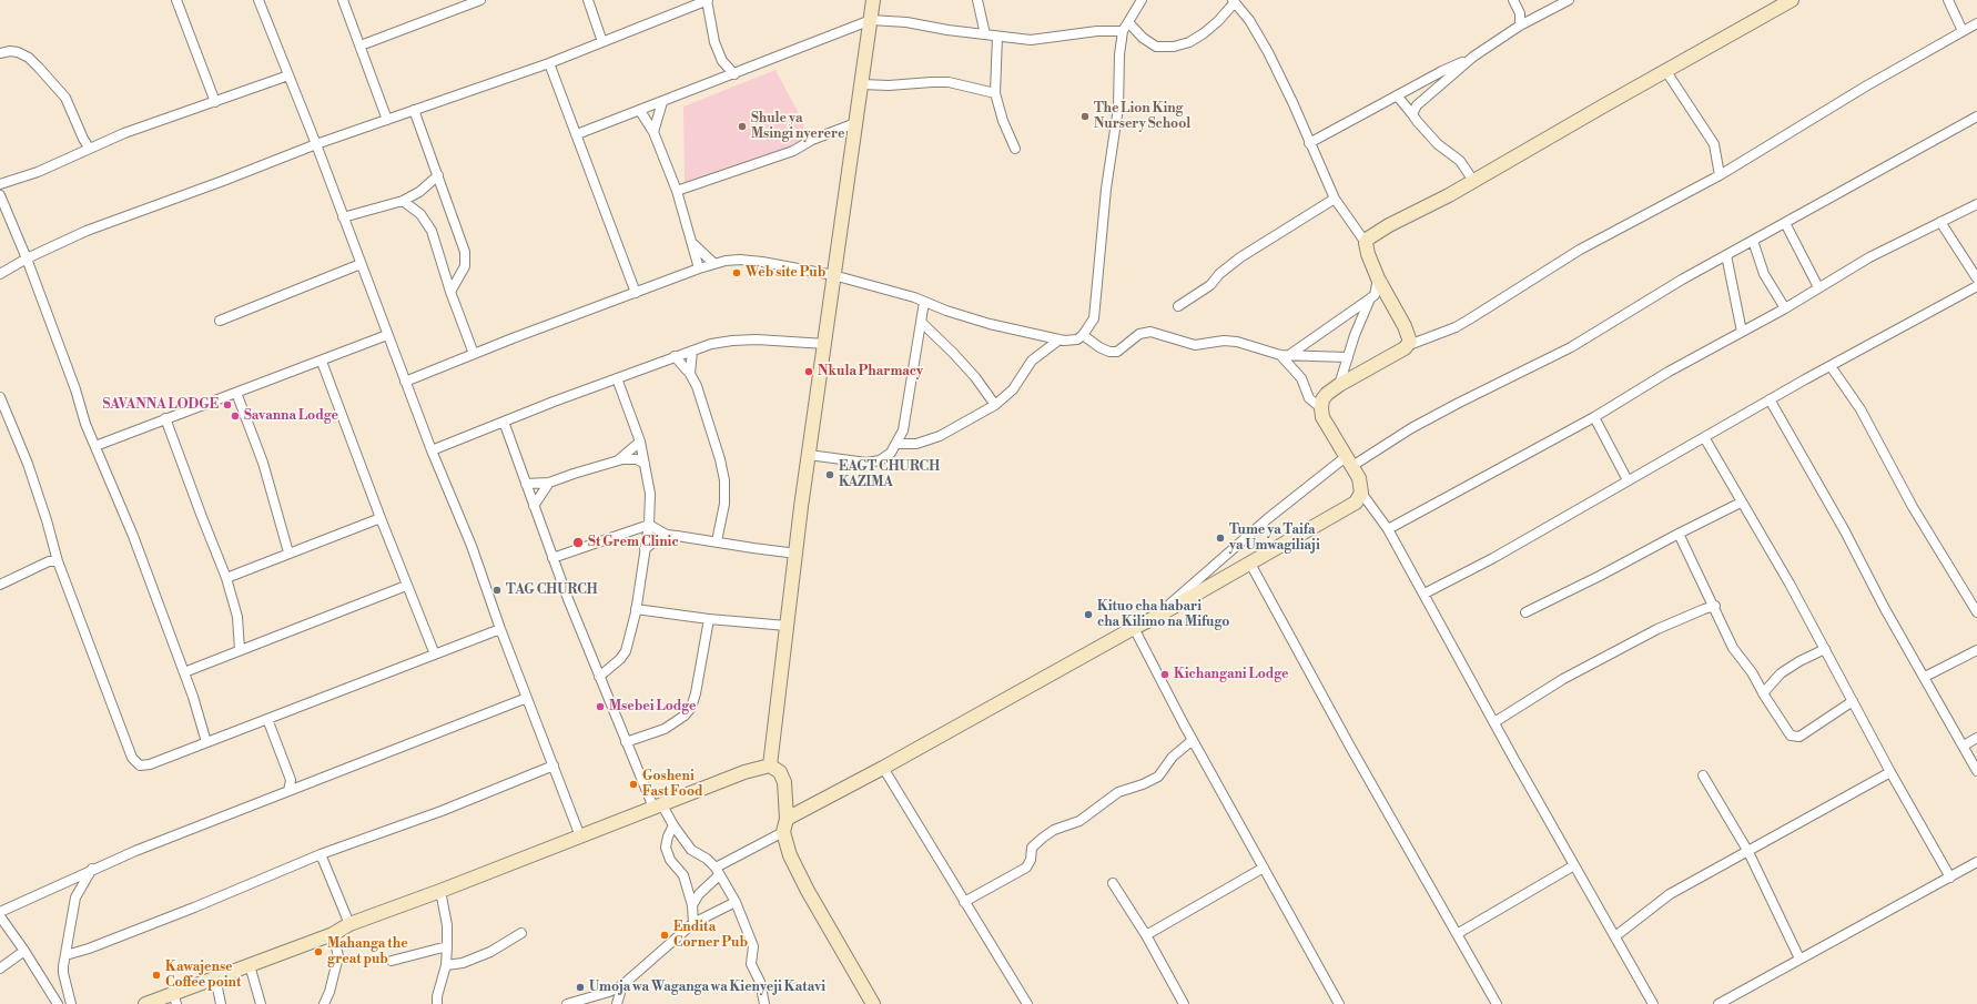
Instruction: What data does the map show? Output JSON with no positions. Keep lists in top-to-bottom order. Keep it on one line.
{"places":["The Lion King Nursery School","Shule ya Msingi nyerere","Web site Pub","Nkula Pharmacy","SAVANNA LODGE","Savanna Lodge","EAGT CHURCH KAZIMA","Tume ya Taifa ya Umwagiliaji","St Grem Clinic","TAG CHURCH","Kituo cha habari cha Kilimo na Mifugo","Kichangani Lodge","Msebei Lodge","Gosheni Fast Food","Endita Corner Pub","Mahanga the great pub","Kawajense Coffee point","Umoja wa Waganga wa Kienyeji Katavi"]}
